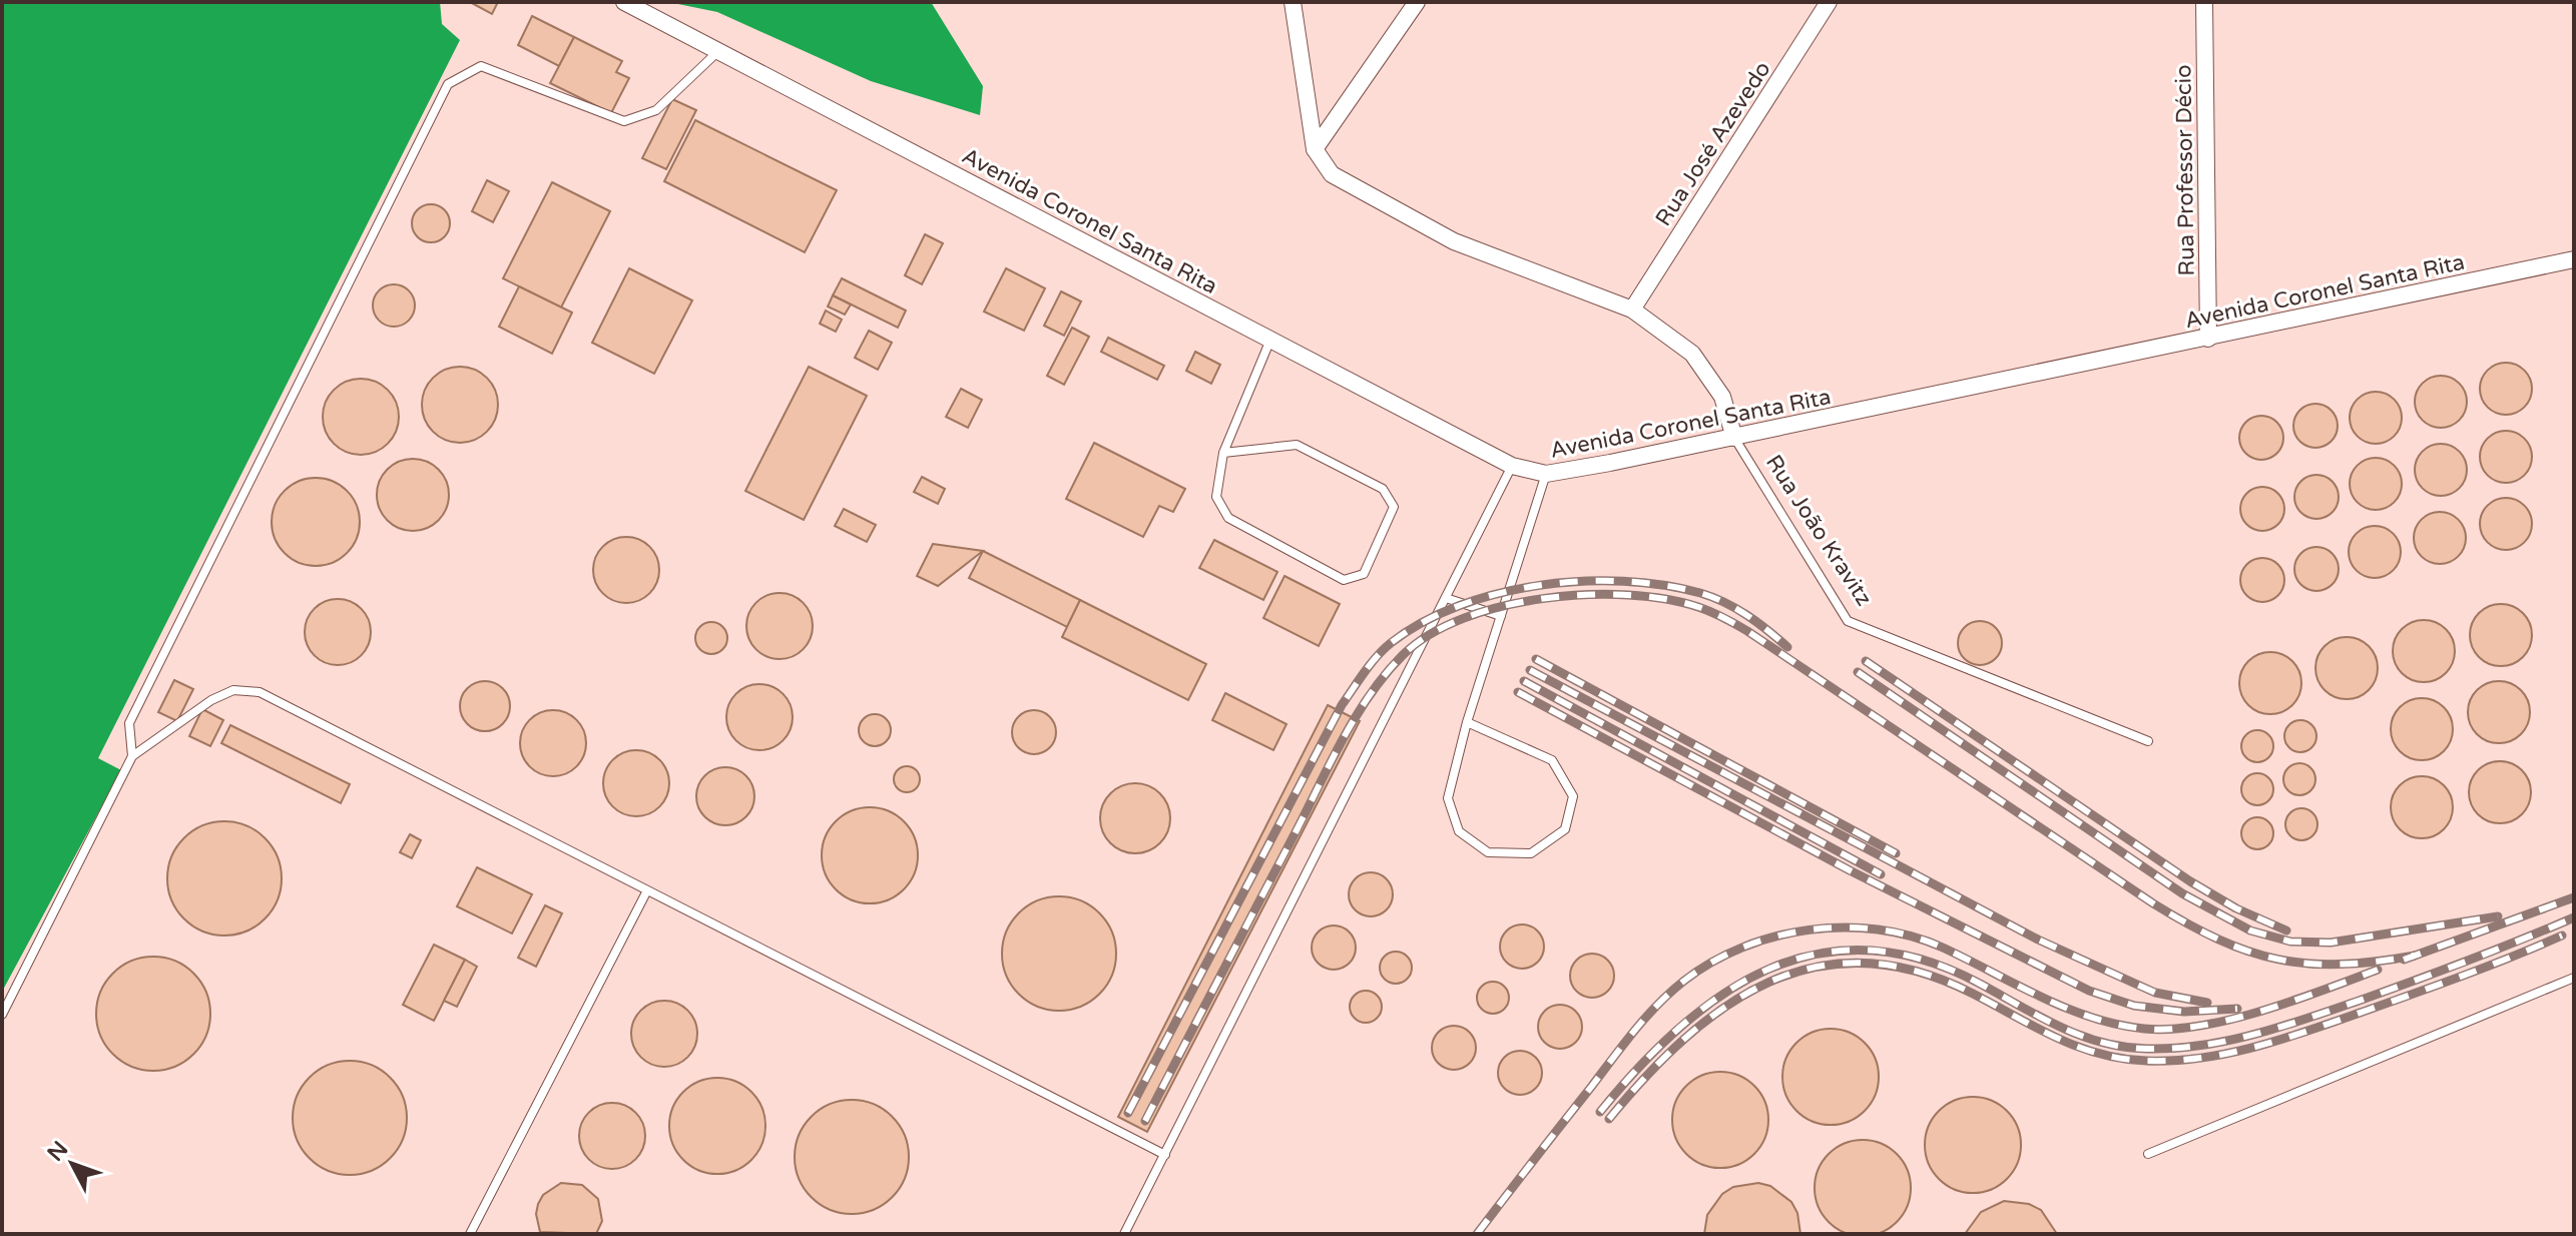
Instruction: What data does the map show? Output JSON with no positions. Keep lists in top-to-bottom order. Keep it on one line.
{"streets":{"street":["Rua José Azevedo","Rua Professor Décio","Avenida Coronel Santa Rita","Rua João Kravitz"]},"crossings":[["Rua José Azevedo","Rua João Kravitz"],["Rua Professor Décio","Avenida Coronel Santa Rita"],["Avenida Coronel Santa Rita","Rua João Kravitz"]],"north":"top left"}
